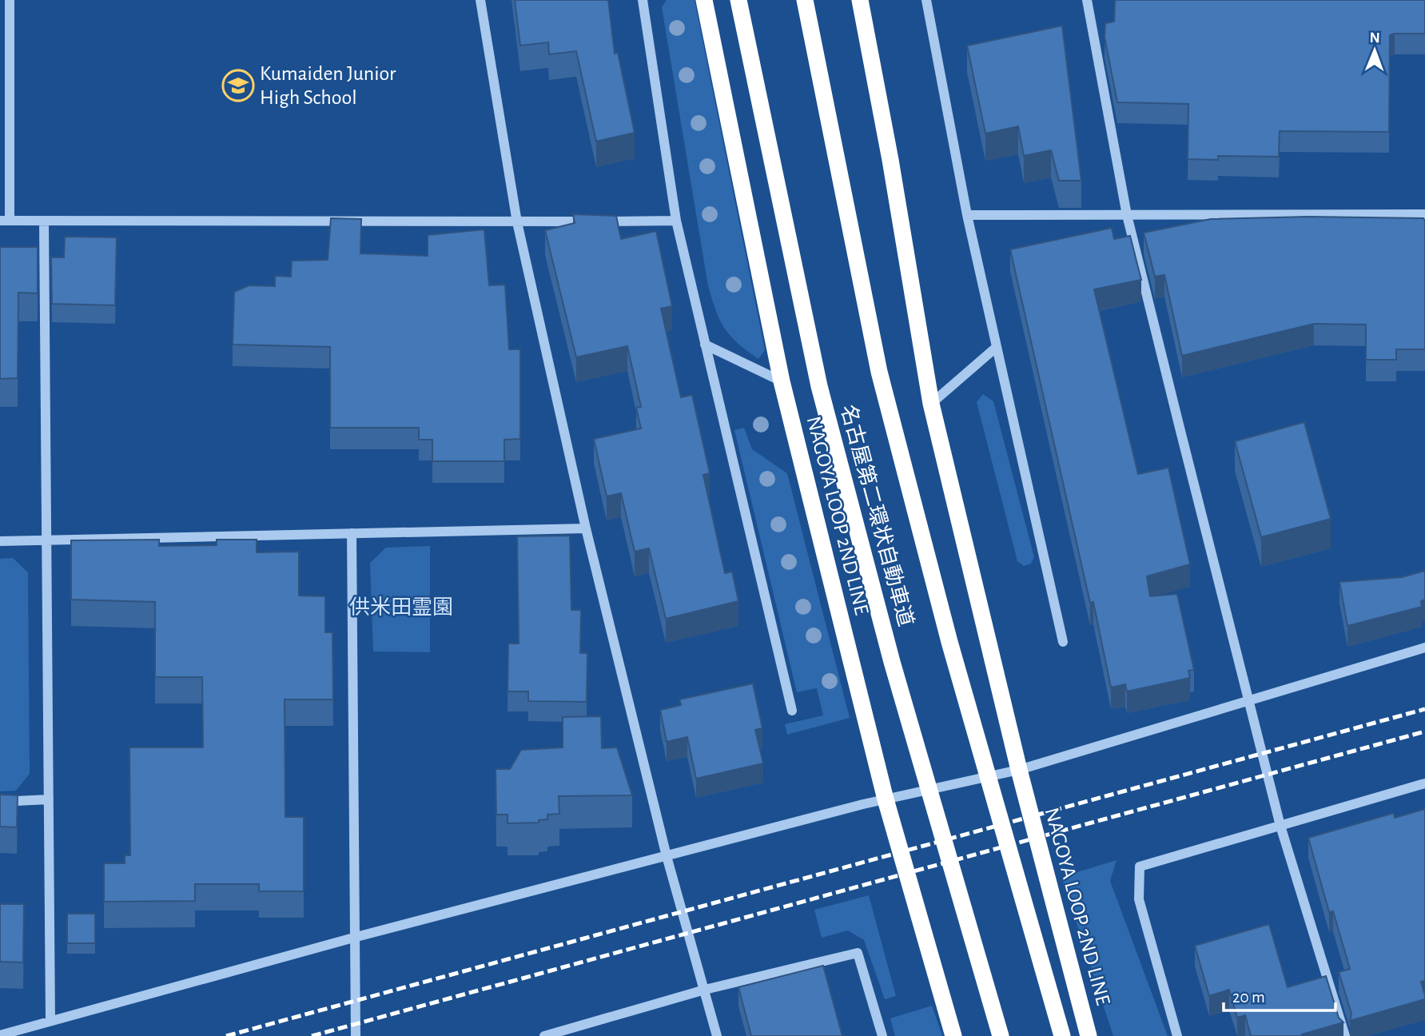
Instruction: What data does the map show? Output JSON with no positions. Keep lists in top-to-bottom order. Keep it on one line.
{"streets":{"highway":["NAGOYA LOOP 2ND LINE","名古屋第二環状自動車道"]},"parks":["供米田霊園"],"places":{"school or university":["Kumaiden Junior High School"]},"scale_bar":"20 m","north":"top"}
